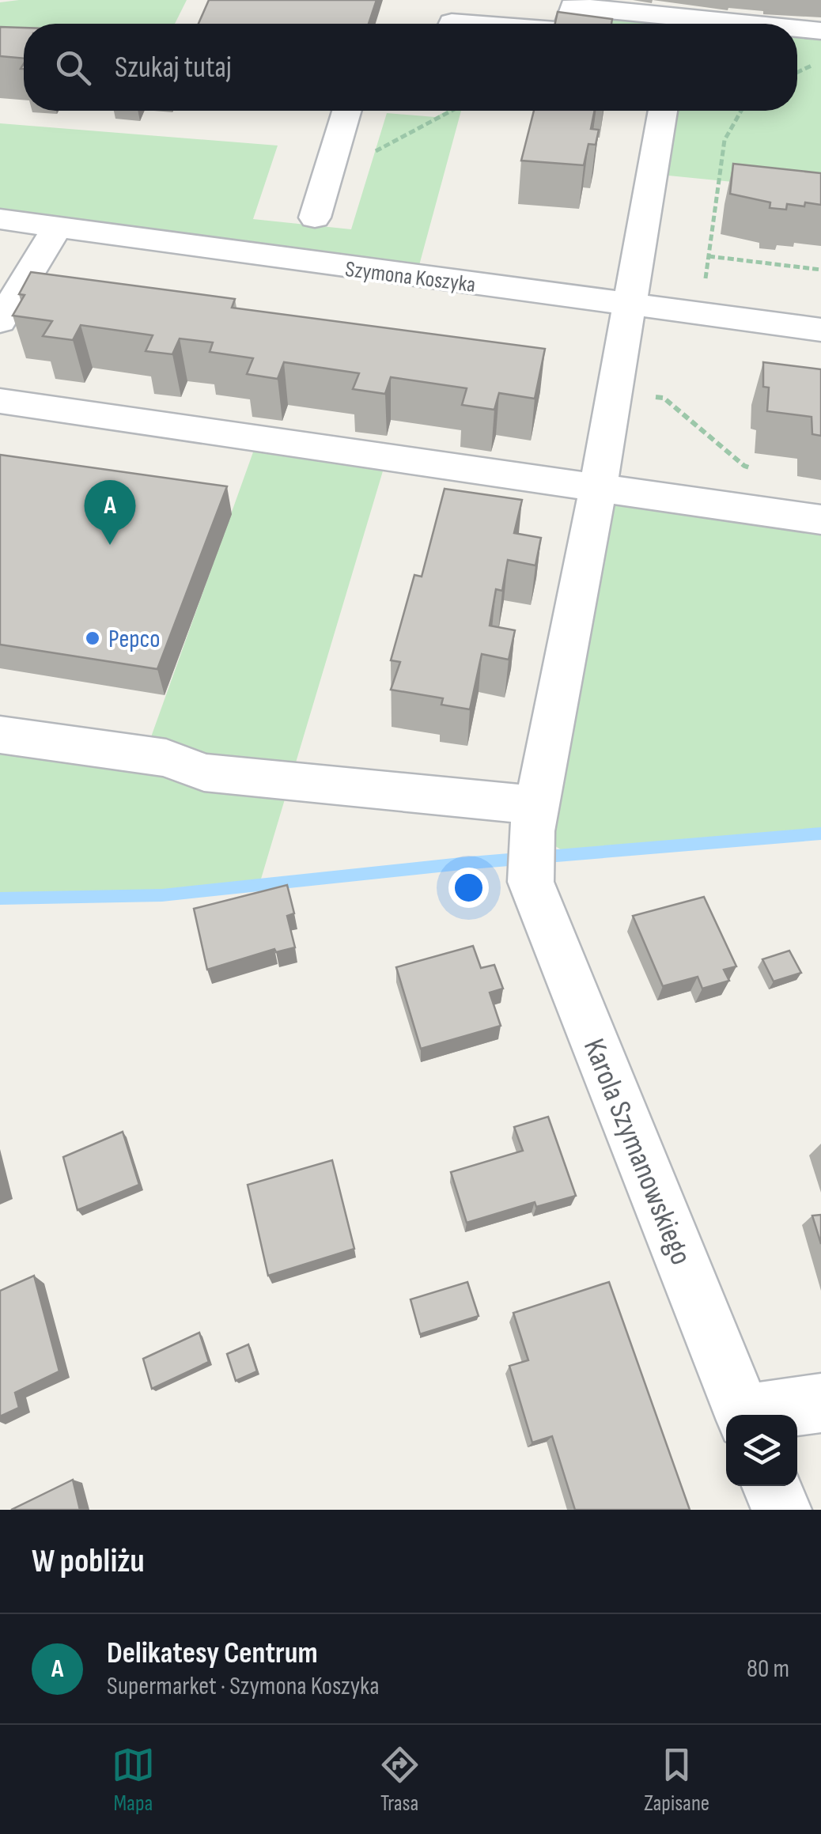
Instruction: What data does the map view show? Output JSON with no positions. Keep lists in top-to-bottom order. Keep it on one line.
{"streets":{"street":["Szymona Koszyka","Karola Szymanowskiego"]},"places":["Pepco"],"page":{"search":"Szukaj tutaj","pins":"A","heading":"W pobliżu","list":[{"mark":"A","name":"Delikatesy Centrum","note":"Supermarket · Szymona Koszyka","value":"80 m"}],"nav":["Mapa","Trasa","Zapisane"]}}
